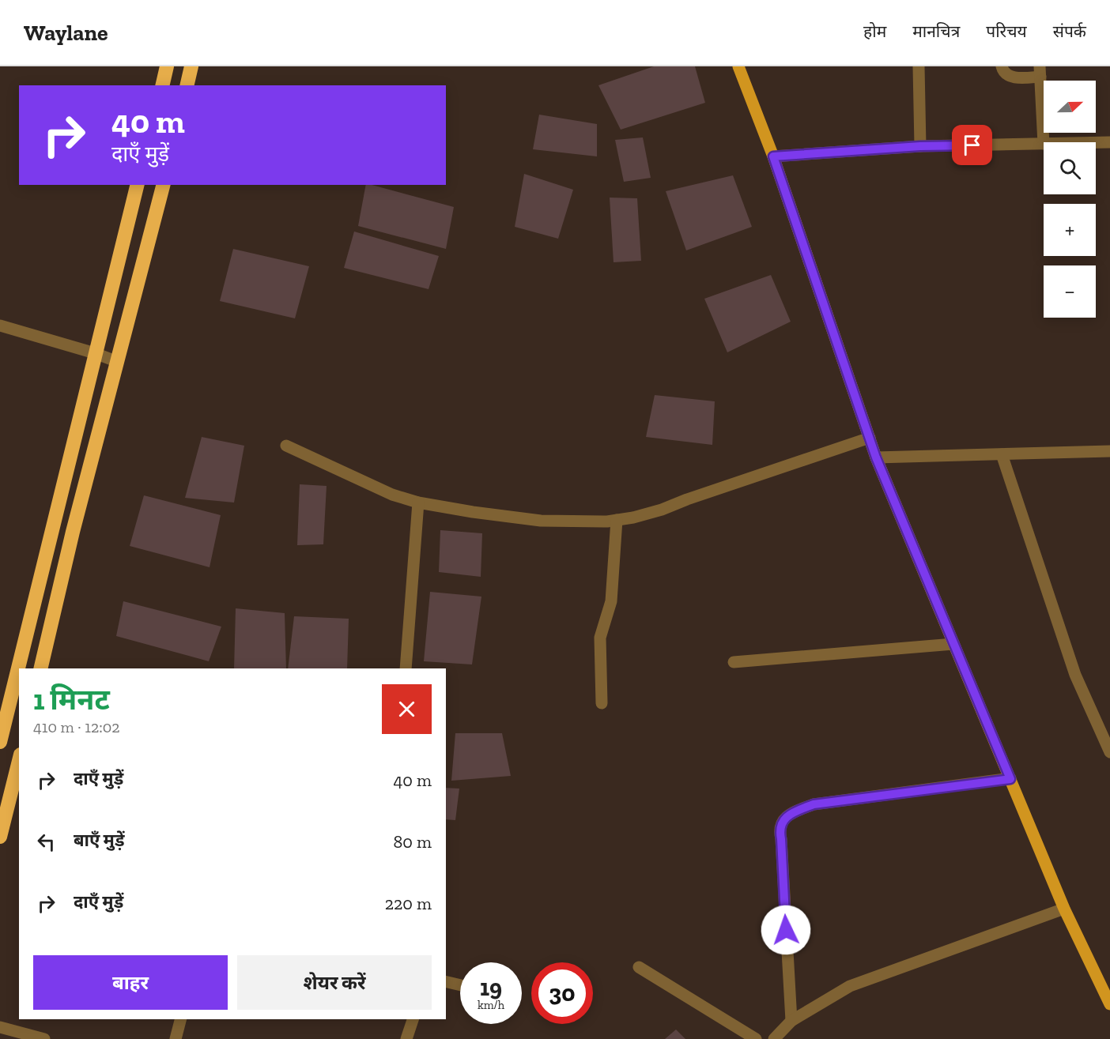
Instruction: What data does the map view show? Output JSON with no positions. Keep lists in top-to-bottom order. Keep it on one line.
{"north":"right","page":{"header":"Waylane","nav":["होम","मानचित्र","परिचय","संपर्क"],"map_buttons":["+","−"],"turn":["40 m","दाएँ मुड़ें"],"heading":["1 मिनट","410 m · 12:02"],"list":[{"name":"दाएँ मुड़ें","value":"40 m"},{"name":"बाएँ मुड़ें","value":"80 m"},{"name":"दाएँ मुड़ें","value":"220 m"}],"buttons":["बाहर","शेयर करें"],"speed":"19 km/h","limit":"30"}}
